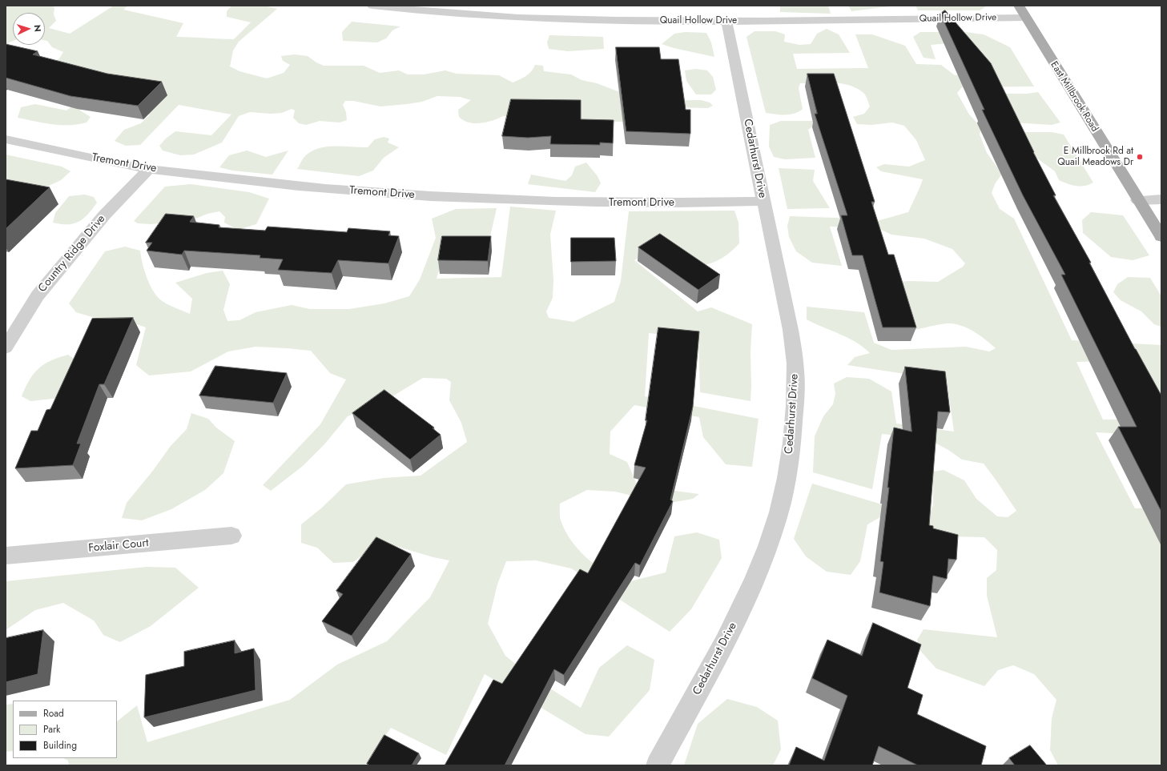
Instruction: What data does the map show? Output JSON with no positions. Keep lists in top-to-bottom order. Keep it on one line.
{"streets":{"main road":["East Millbrook Road"],"street":["Quail Hollow Drive","Cedarhurst Drive","Tremont Drive","Country Ridge Drive","Foxlair Court"]},"crossings":[["Quail Hollow Drive","East Millbrook Road"],["Quail Hollow Drive","Cedarhurst Drive"],["Cedarhurst Drive","Tremont Drive"],["Tremont Drive","Country Ridge Drive"]],"places":["E Millbrook Rd at Quail Meadows Dr"],"legend":["Road","Park","Building"],"north":"right"}
